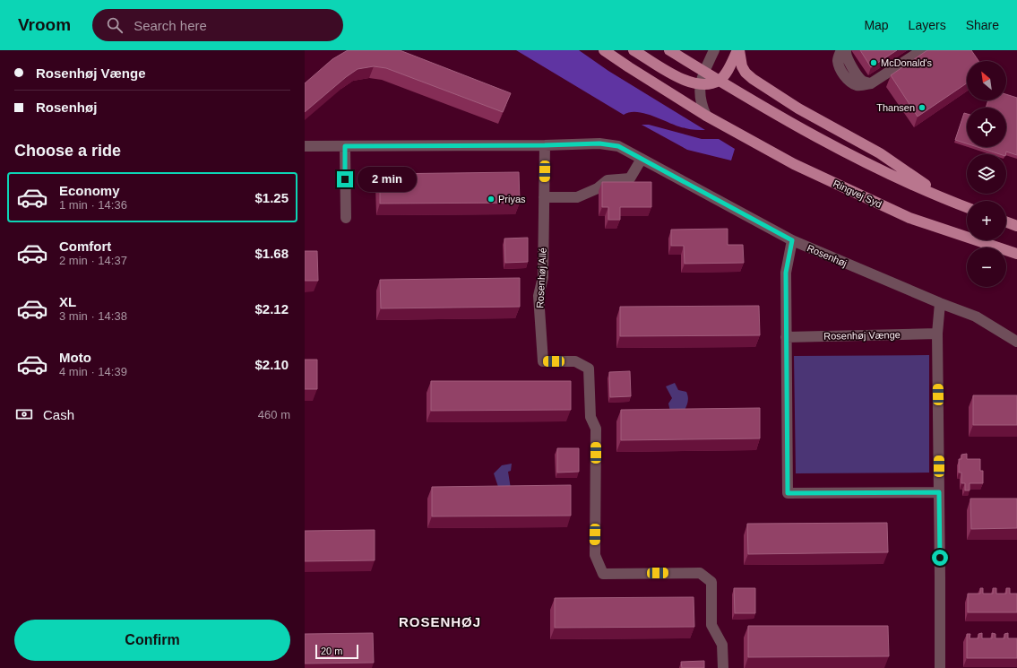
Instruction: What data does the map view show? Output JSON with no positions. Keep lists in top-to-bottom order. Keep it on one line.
{"streets":{"main road":["Ringvej Syd"],"street":["Rosenhøj","Rosenhøj Allé","Rosenhøj Vænge"]},"crossings":[["Rosenhøj","Rosenhøj Allé"]],"districts":["ROSENHØJ"],"places":["McDonald's","Thansen","Priyas"],"scale_bar":"20 m","north":"top left","page":{"header":"Vroom","search":"Search here","nav":["Map","Layers","Share"],"banner":["Rosenhøj Vænge","Rosenhøj"],"map_buttons":["+","−"],"heading":"Choose a ride","bubble":"2 min","list":[{"name":"Economy","note":"1 min · 14:36","value":"$1.25"},{"name":"Comfort","note":"2 min · 14:37","value":"$1.68"},{"name":"XL","note":"3 min · 14:38","value":"$2.12"},{"name":"Moto","note":"4 min · 14:39","value":"$2.10"}],"pay":["Cash","460 m"],"buttons":"Confirm","scale":"20 m"}}
